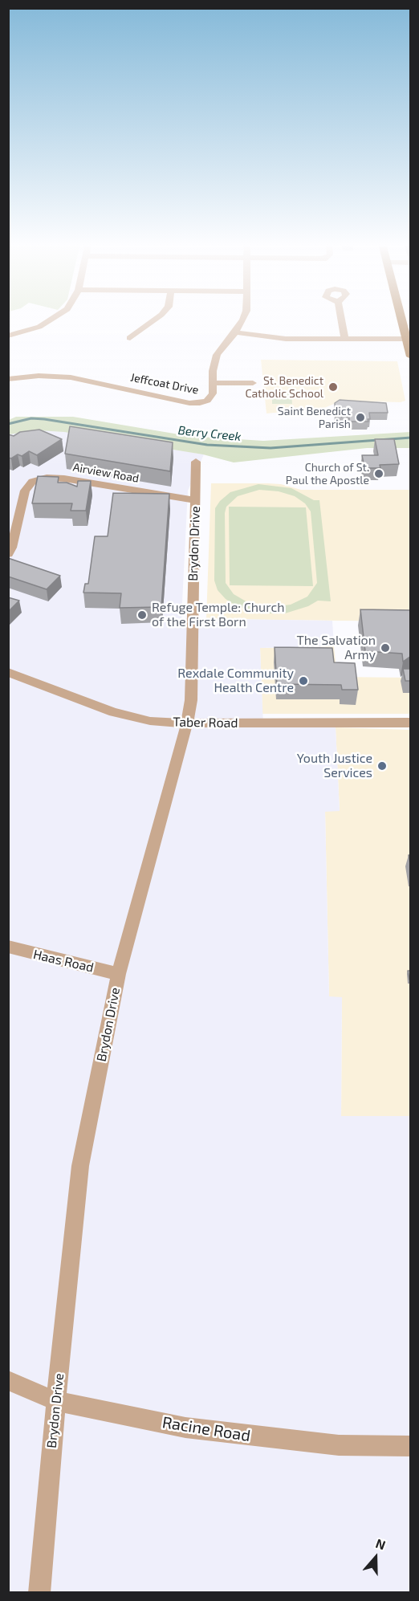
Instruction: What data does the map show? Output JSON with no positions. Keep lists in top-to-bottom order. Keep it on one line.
{"streets":{"street":["Jeffcoat Drive","Airview Road","Brydon Drive","Taber Road","Haas Road","Racine Road"]},"crossings":[["Airview Road","Brydon Drive"],["Brydon Drive","Taber Road"],["Brydon Drive","Haas Road"],["Brydon Drive","Racine Road"]],"water":["Berry Creek"],"places":["St. Benedict Catholic School","Saint Benedict Parish","Church of St. Paul the Apostle","Refuge Temple: Church of the First Born","The Salvation Army","Rexdale Community Health Centre","Youth Justice Services"],"north":"top"}
